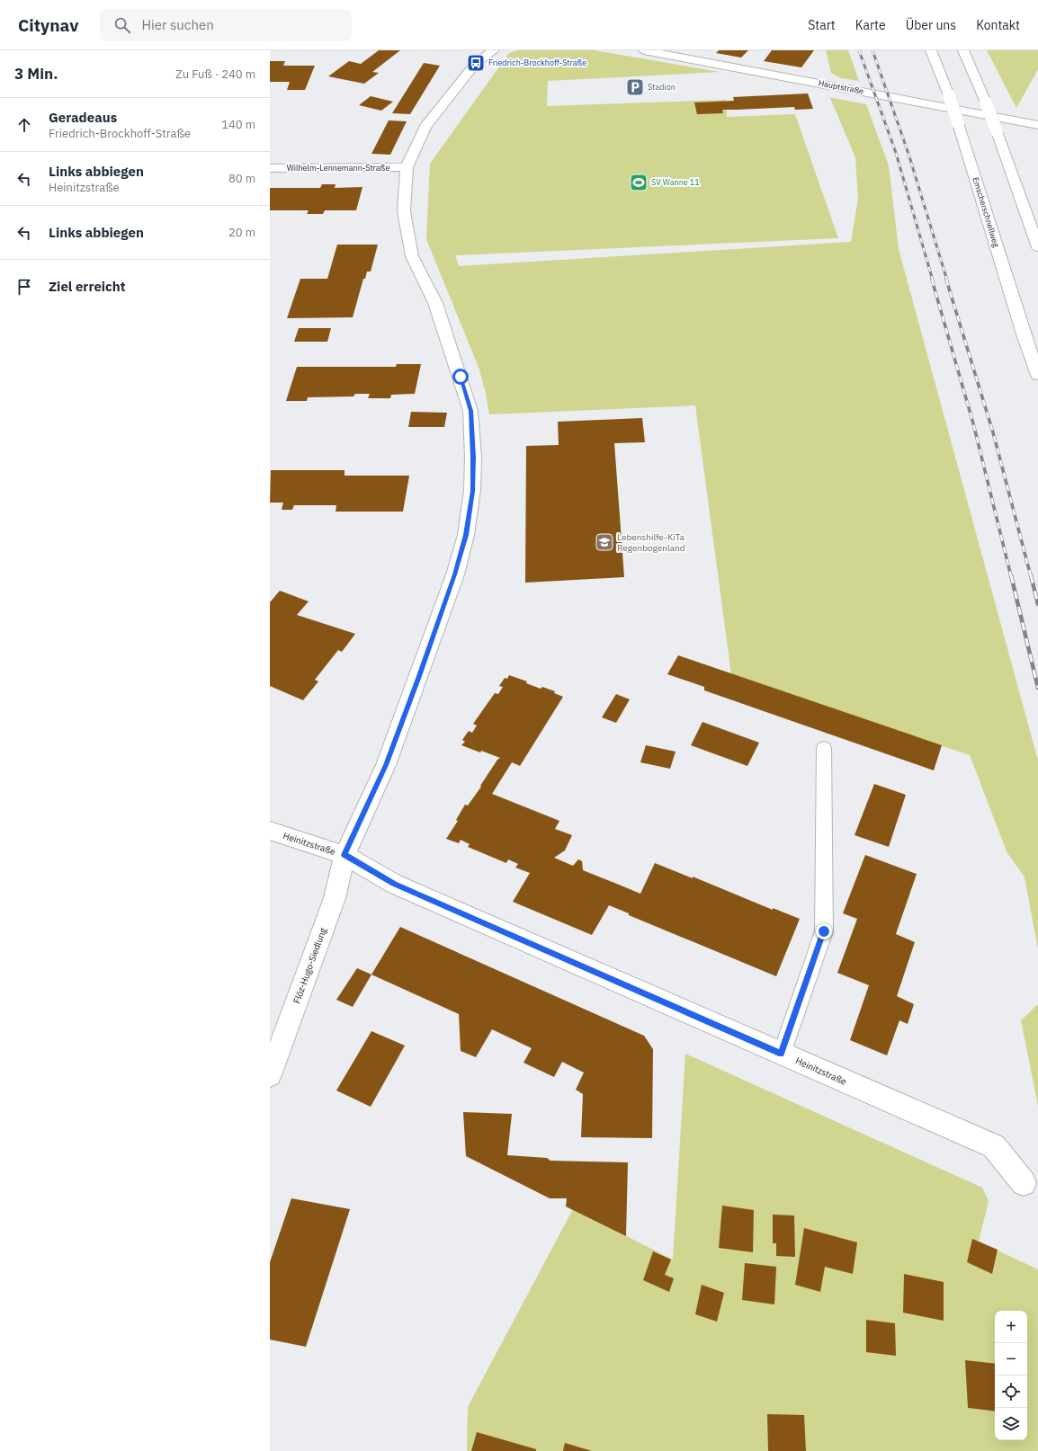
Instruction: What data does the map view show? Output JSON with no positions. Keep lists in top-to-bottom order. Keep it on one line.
{"streets":{"main road":["Hauptstraße","Wilhelm-Lennemann-Straße","Emscherschnellweg","Heinitzstraße","Flöz-Hugo-Siedlung"]},"crossings":[["Heinitzstraße","Flöz-Hugo-Siedlung"]],"places":{"bus stop":["Friedrich-Brockhoff-Straße"],"parking":["Stadion"],"sports":["SV Wanne 11"],"school or university":["Lebenshilfe-KiTa Regenbogenland"]},"page":{"header":"Citynav","search":"Hier suchen","nav":["Start","Karte","Über uns","Kontakt"],"heading":["3 Min.","Zu Fuß · 240 m"],"list":[["Geradeaus","Friedrich-Brockhoff-Straße","140 m"],["Links abbiegen","Heinitzstraße","80 m"],["Links abbiegen","20 m"],"Ziel erreicht"],"map_buttons":["+","−"]}}
